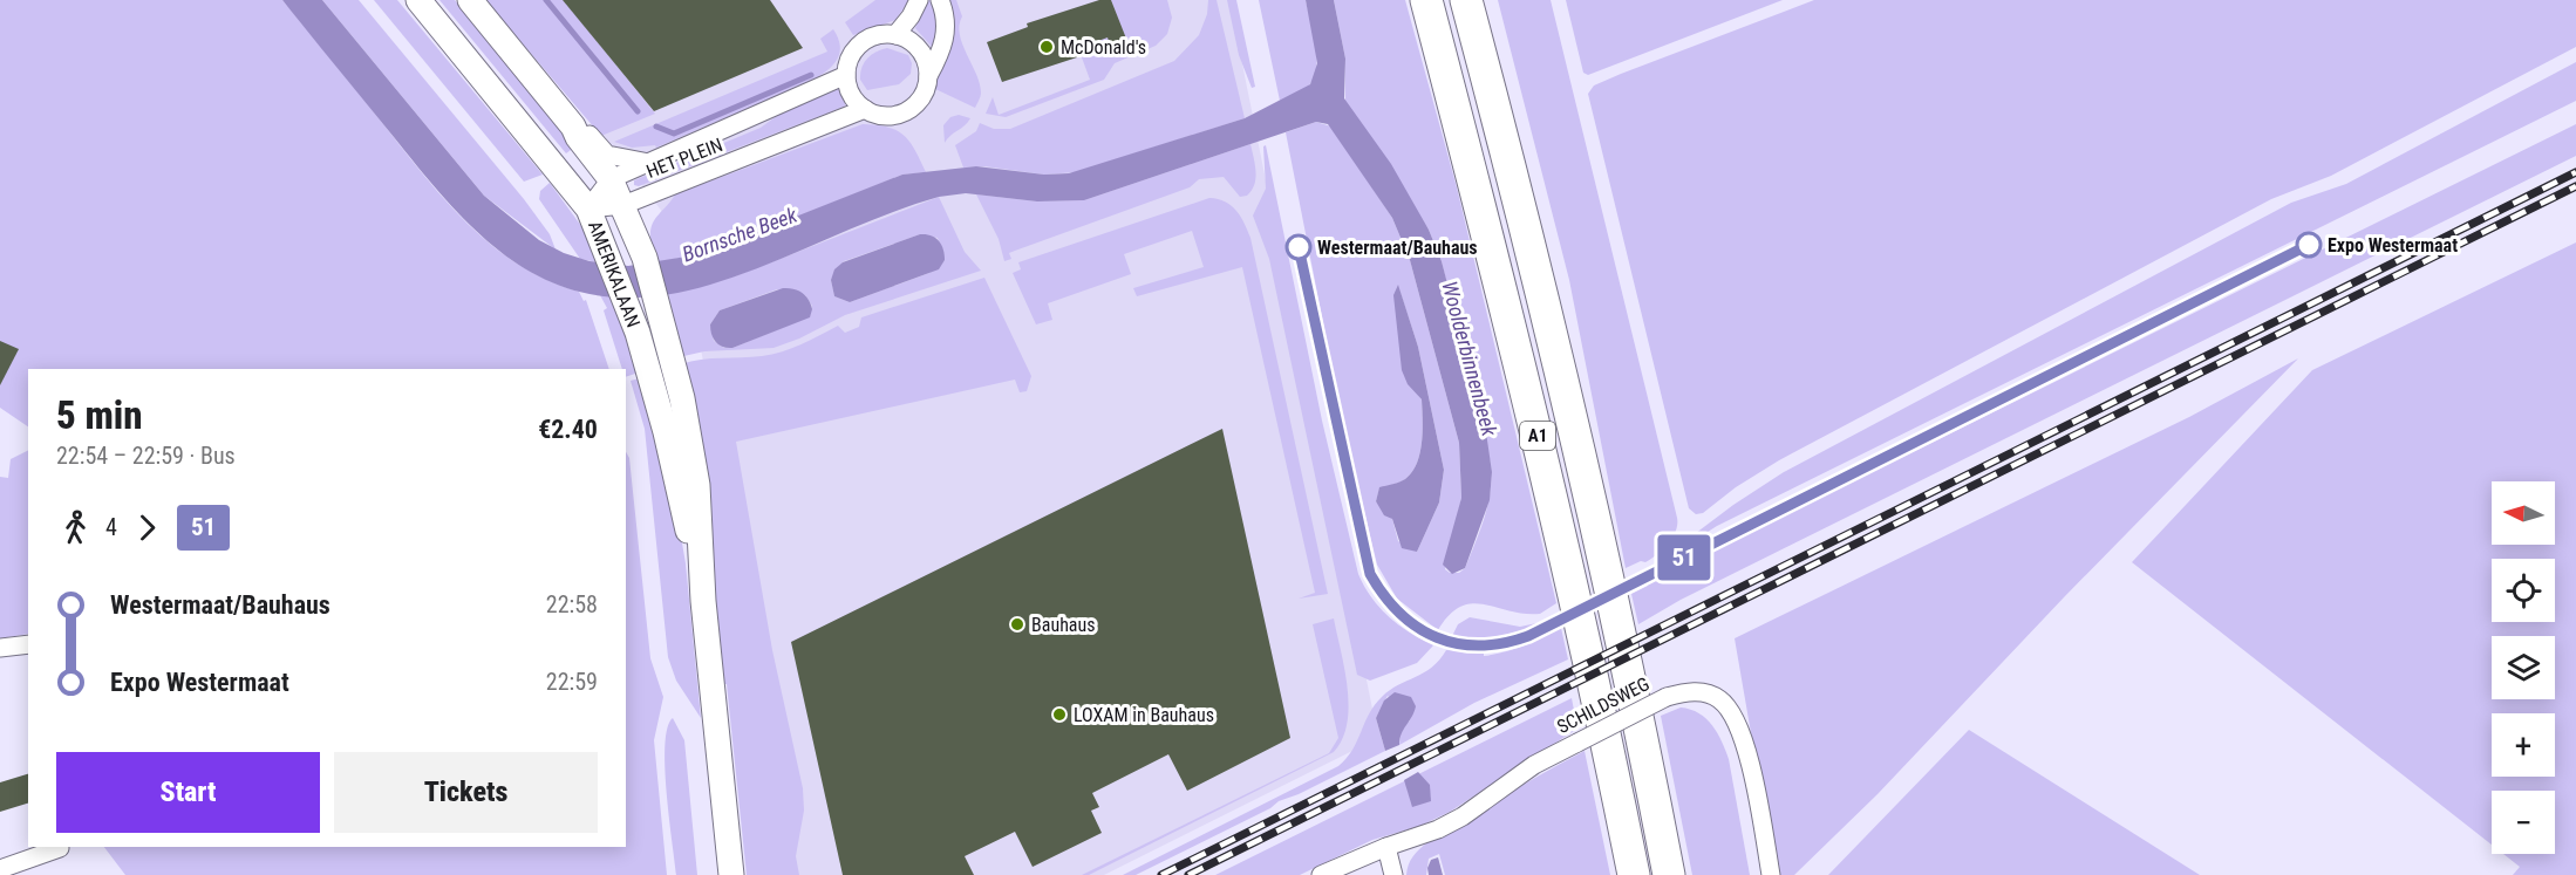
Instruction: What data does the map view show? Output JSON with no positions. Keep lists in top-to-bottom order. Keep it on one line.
{"streets":{"highway":["A1"],"main road":["AMERIKALAAN"],"street":["HET PLEIN","SCHILDSWEG"]},"crossings":[["HET PLEIN","AMERIKALAAN"]],"water":["Bornsche Beek","Woolderbinnenbeek"],"places":["McDonald's","Expo Westermaat","Westermaat/Bauhaus","Bauhaus","LOXAM in Bauhaus"],"lines":["bus line 51"],"north":"left","page":{"on_map":"51","heading":["5 min","22:54 – 22:59 · Bus","€2.40"],"map_buttons":["+","−"],"legs":["4","51"],"list":[{"name":"Westermaat/Bauhaus","value":"22:58"},{"name":"Expo Westermaat","value":"22:59"}],"buttons":["Start","Tickets"]}}
